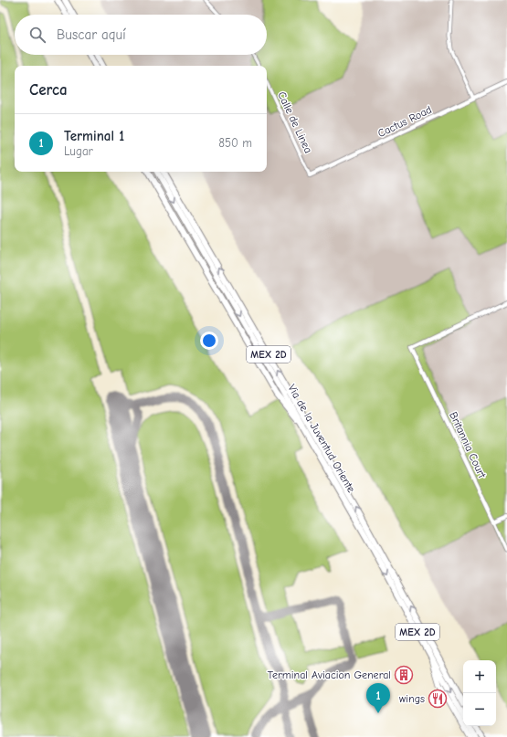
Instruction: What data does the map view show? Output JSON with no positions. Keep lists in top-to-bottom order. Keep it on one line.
{"streets":{"highway":["MEX 2D","Via de la Juventud Oriente"],"street":["Cactus Road","Calle de Linea","Britannia Court"]},"crossings":[["Cactus Road","Calle de Linea"]],"places":{"building":["Terminal Aviacion General"],"restaurant":["wings"]},"page":{"search":"Buscar aquí","heading":"Cerca","list":[{"mark":"1","name":"Terminal 1","note":"Lugar","value":"850 m"}],"map_buttons":["+","−"],"pins":"1"}}
